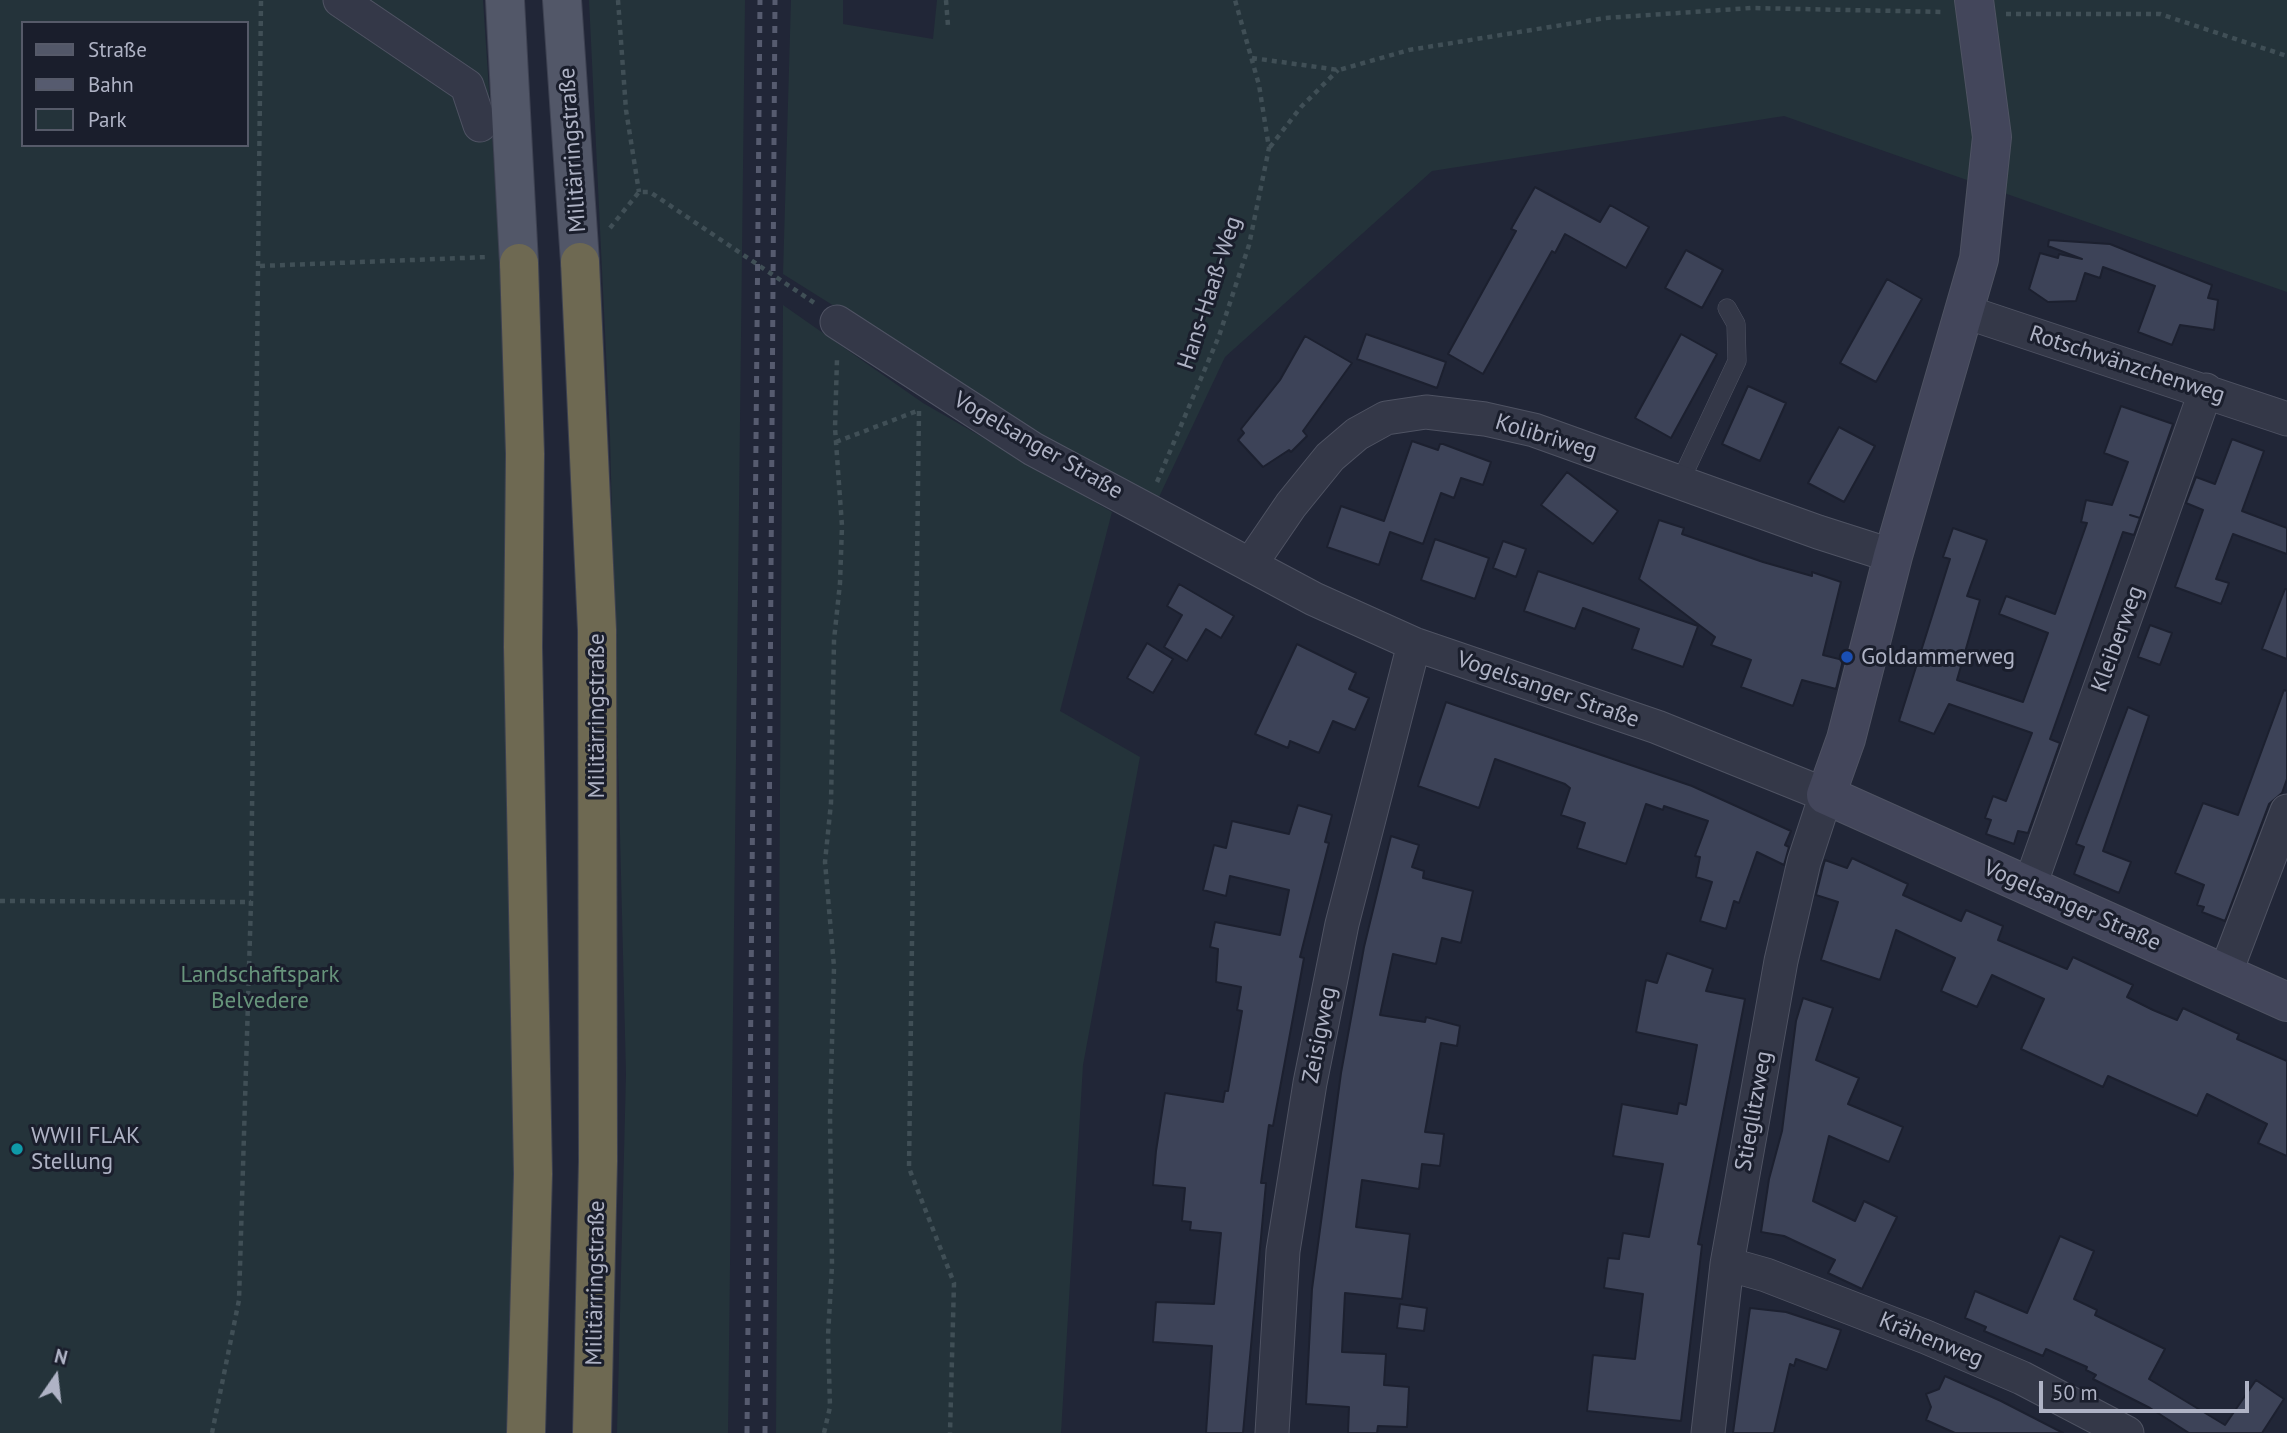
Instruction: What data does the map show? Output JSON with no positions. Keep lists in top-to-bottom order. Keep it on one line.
{"streets":{"highway":["Militärringstraße"],"street":["Rotschwänzchenweg","Kolibriweg","Vogelsanger Straße","Kleiberweg","Zeisigweg","Stieglitzweg","Krähenweg"],"path":["Hans-Haaß-Weg"]},"crossings":[["Hans-Haaß-Weg","Vogelsanger Straße"],["Rotschwänzchenweg","Kleiberweg"],["Kolibriweg","Vogelsanger Straße"],["Vogelsanger Straße","Kleiberweg"],["Vogelsanger Straße","Zeisigweg"],["Vogelsanger Straße","Stieglitzweg"],["Stieglitzweg","Krähenweg"]],"parks":["Landschaftspark Belvedere"],"places":["Goldammerweg","WWII FLAK Stellung"],"legend":["Straße","Bahn","Park"],"scale_bar":"50 m","north":"top"}
